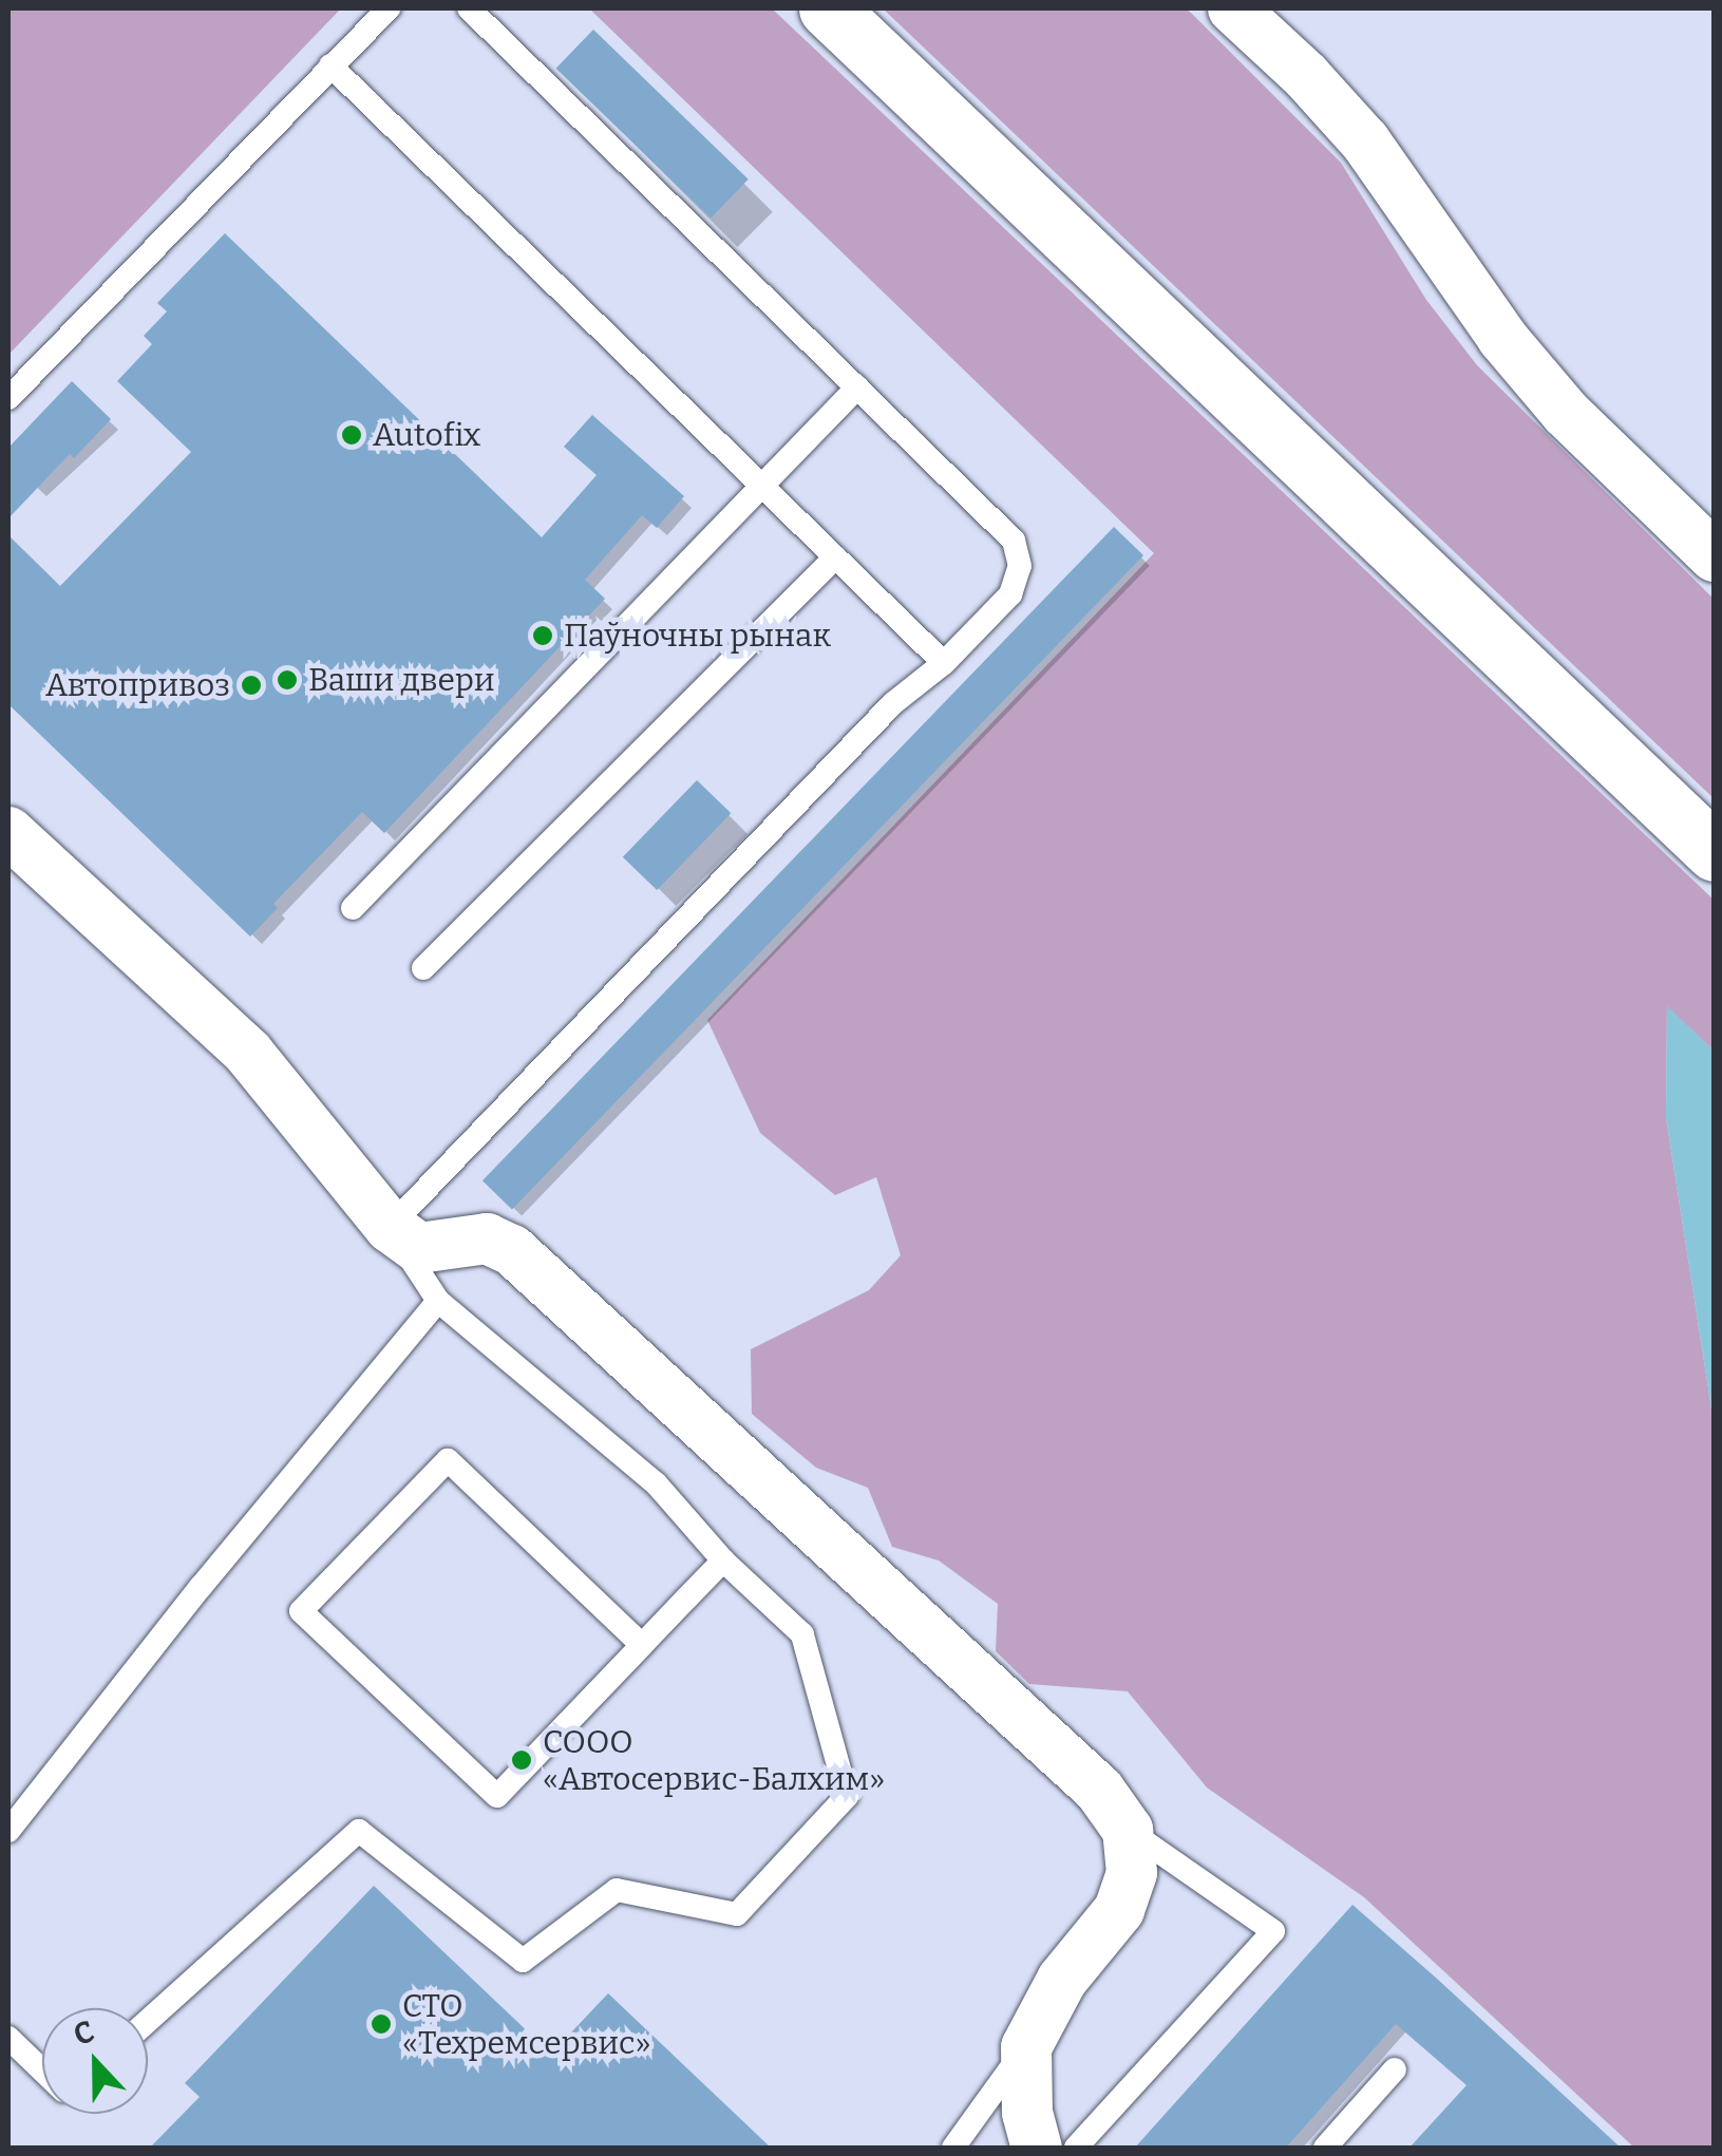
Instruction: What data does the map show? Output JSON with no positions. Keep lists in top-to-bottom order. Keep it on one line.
{"places":["Autofix","Паўночны рынак","Ваши двери","Автопривоз","СООО «Автосервис-Балхим»","СТО «Техремсервис»"],"north":"top"}
